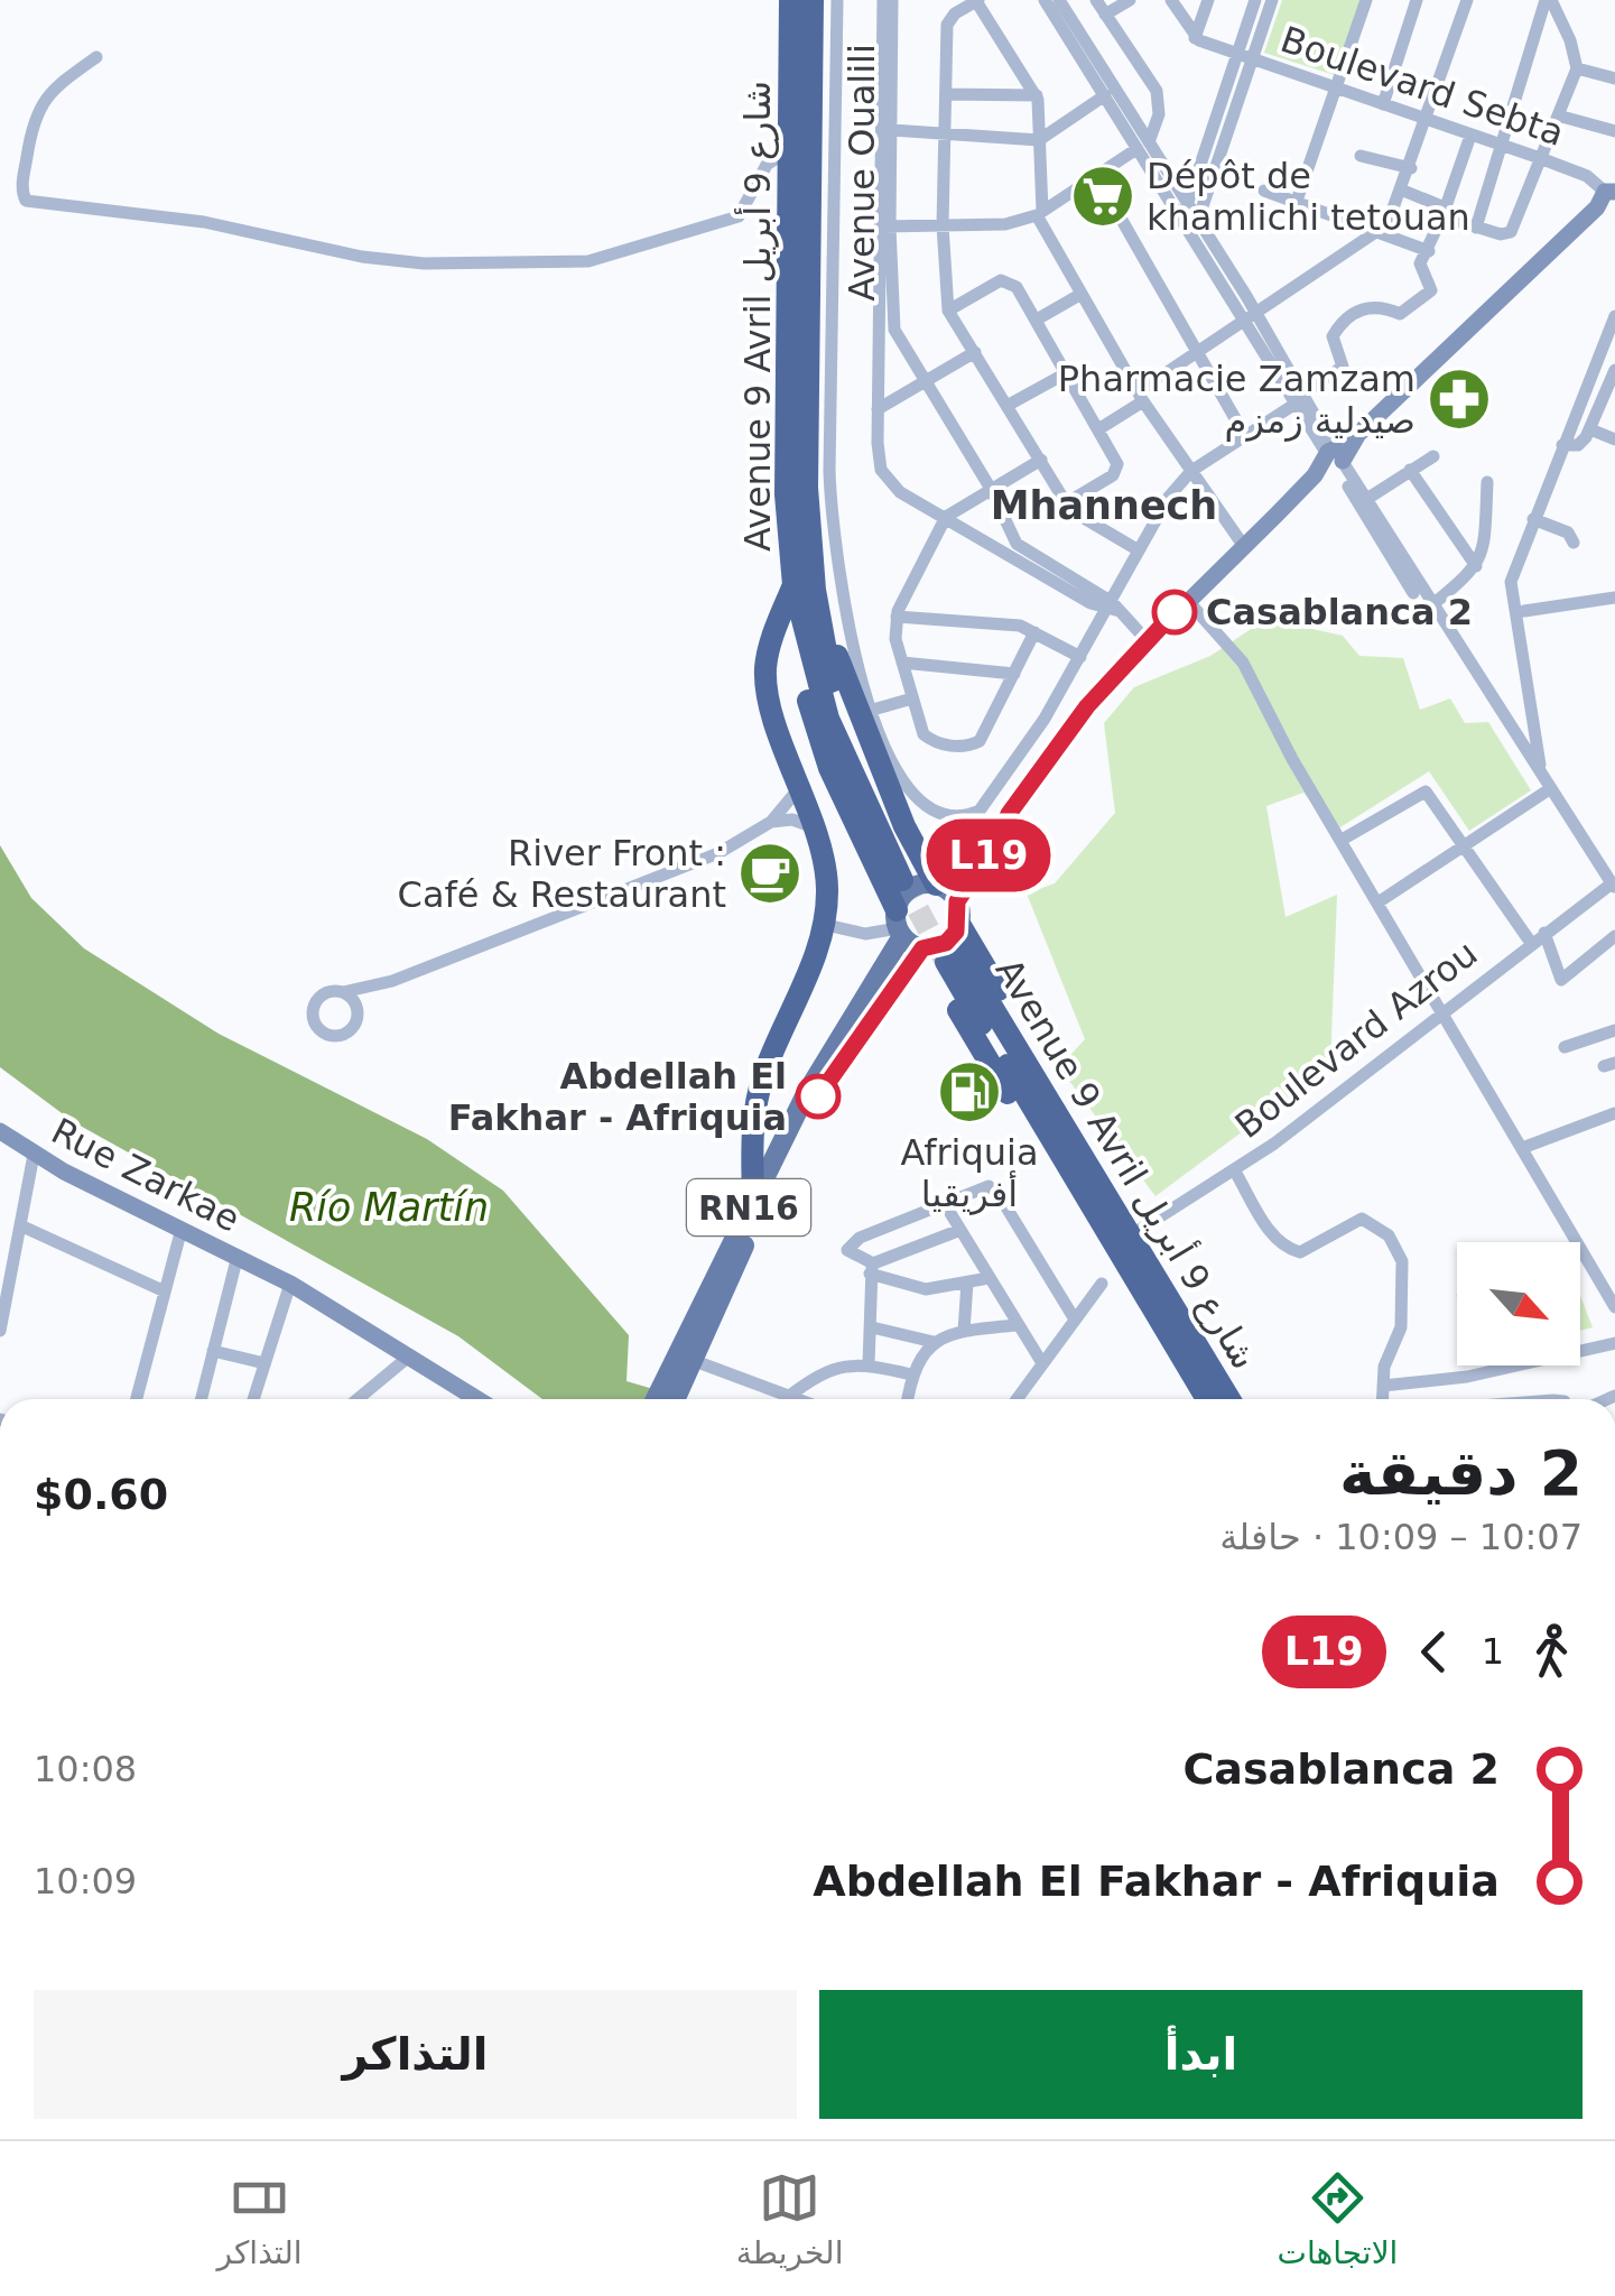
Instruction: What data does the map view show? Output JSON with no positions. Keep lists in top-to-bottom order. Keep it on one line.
{"streets":{"highway":["Avenue 9 Avril شارع 9 أبريل"],"main road":["RN16"],"street":["Boulevard Sebta","Avenue Oualili","Boulevard Azrou","Rue Zarkae"]},"crossings":[["Avenue 9 Avril شارع 9 أبريل","Boulevard Azrou"],["Avenue 9 Avril شارع 9 أبريل","RN16"]],"districts":["Mhannech"],"water":["Río Martín"],"places":{"supermarket":["Dépôt de khamlichi tetouan"],"pharmacy":["Pharmacie Zamzam صيدلية زمزم"],"other":["Casablanca 2","Abdellah El Fakhar - Afriquia"],"cafe":["River Front : Café & Restaurant"],"fuel station":["Afriquia أفريقيا"]},"lines":["bus line L19"],"north":"bottom right","page":{"on_map":"L19","heading":["2 دقيقة","10:07 – 10:09 · حافلة","$0.60"],"legs":["1","L19"],"list":[{"name":"Casablanca 2","value":"10:08"},{"name":"Abdellah El Fakhar - Afriquia","value":"10:09"}],"buttons":["ابدأ","التذاكر"],"tabs":["الاتجاهات","الخريطة","التذاكر"]}}
